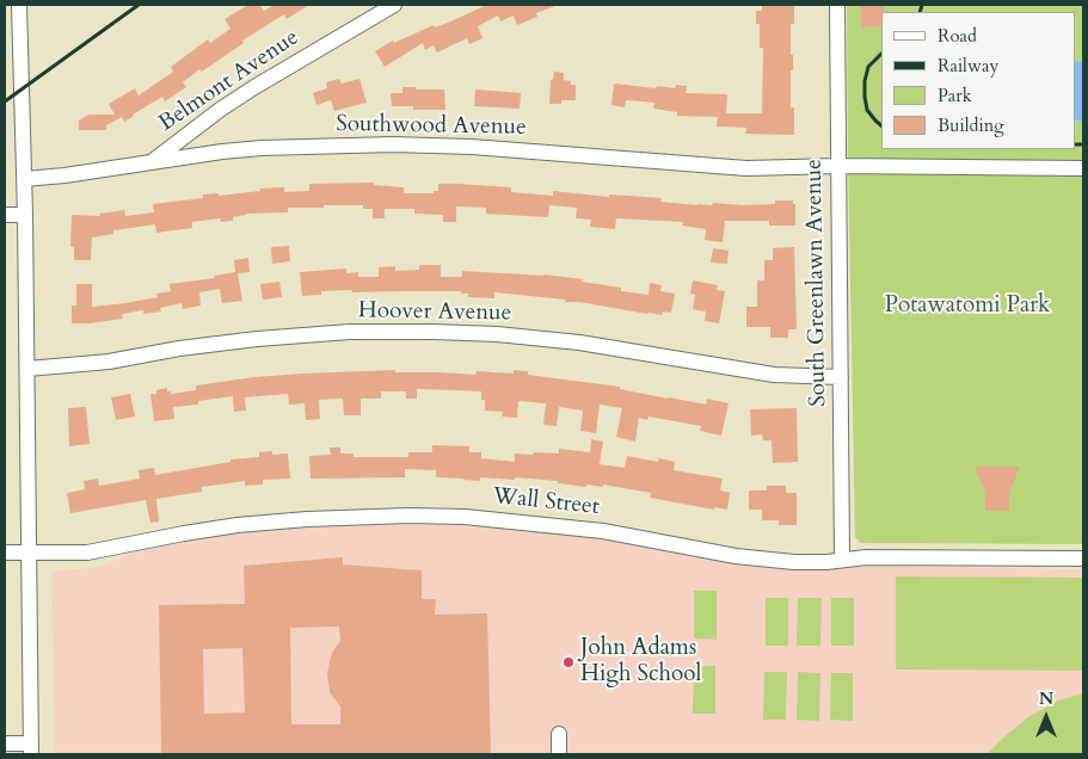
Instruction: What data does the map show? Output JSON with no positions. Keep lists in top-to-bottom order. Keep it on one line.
{"streets":{"street":["Belmont Avenue","Southwood Avenue","South Greenlawn Avenue","Hoover Avenue","Wall Street"]},"crossings":[["Belmont Avenue","Southwood Avenue"],["Southwood Avenue","South Greenlawn Avenue"],["South Greenlawn Avenue","Hoover Avenue"],["South Greenlawn Avenue","Wall Street"]],"parks":["Potawatomi Park"],"places":["John Adams High School"],"legend":["Road","Railway","Park","Building"],"north":"top"}
